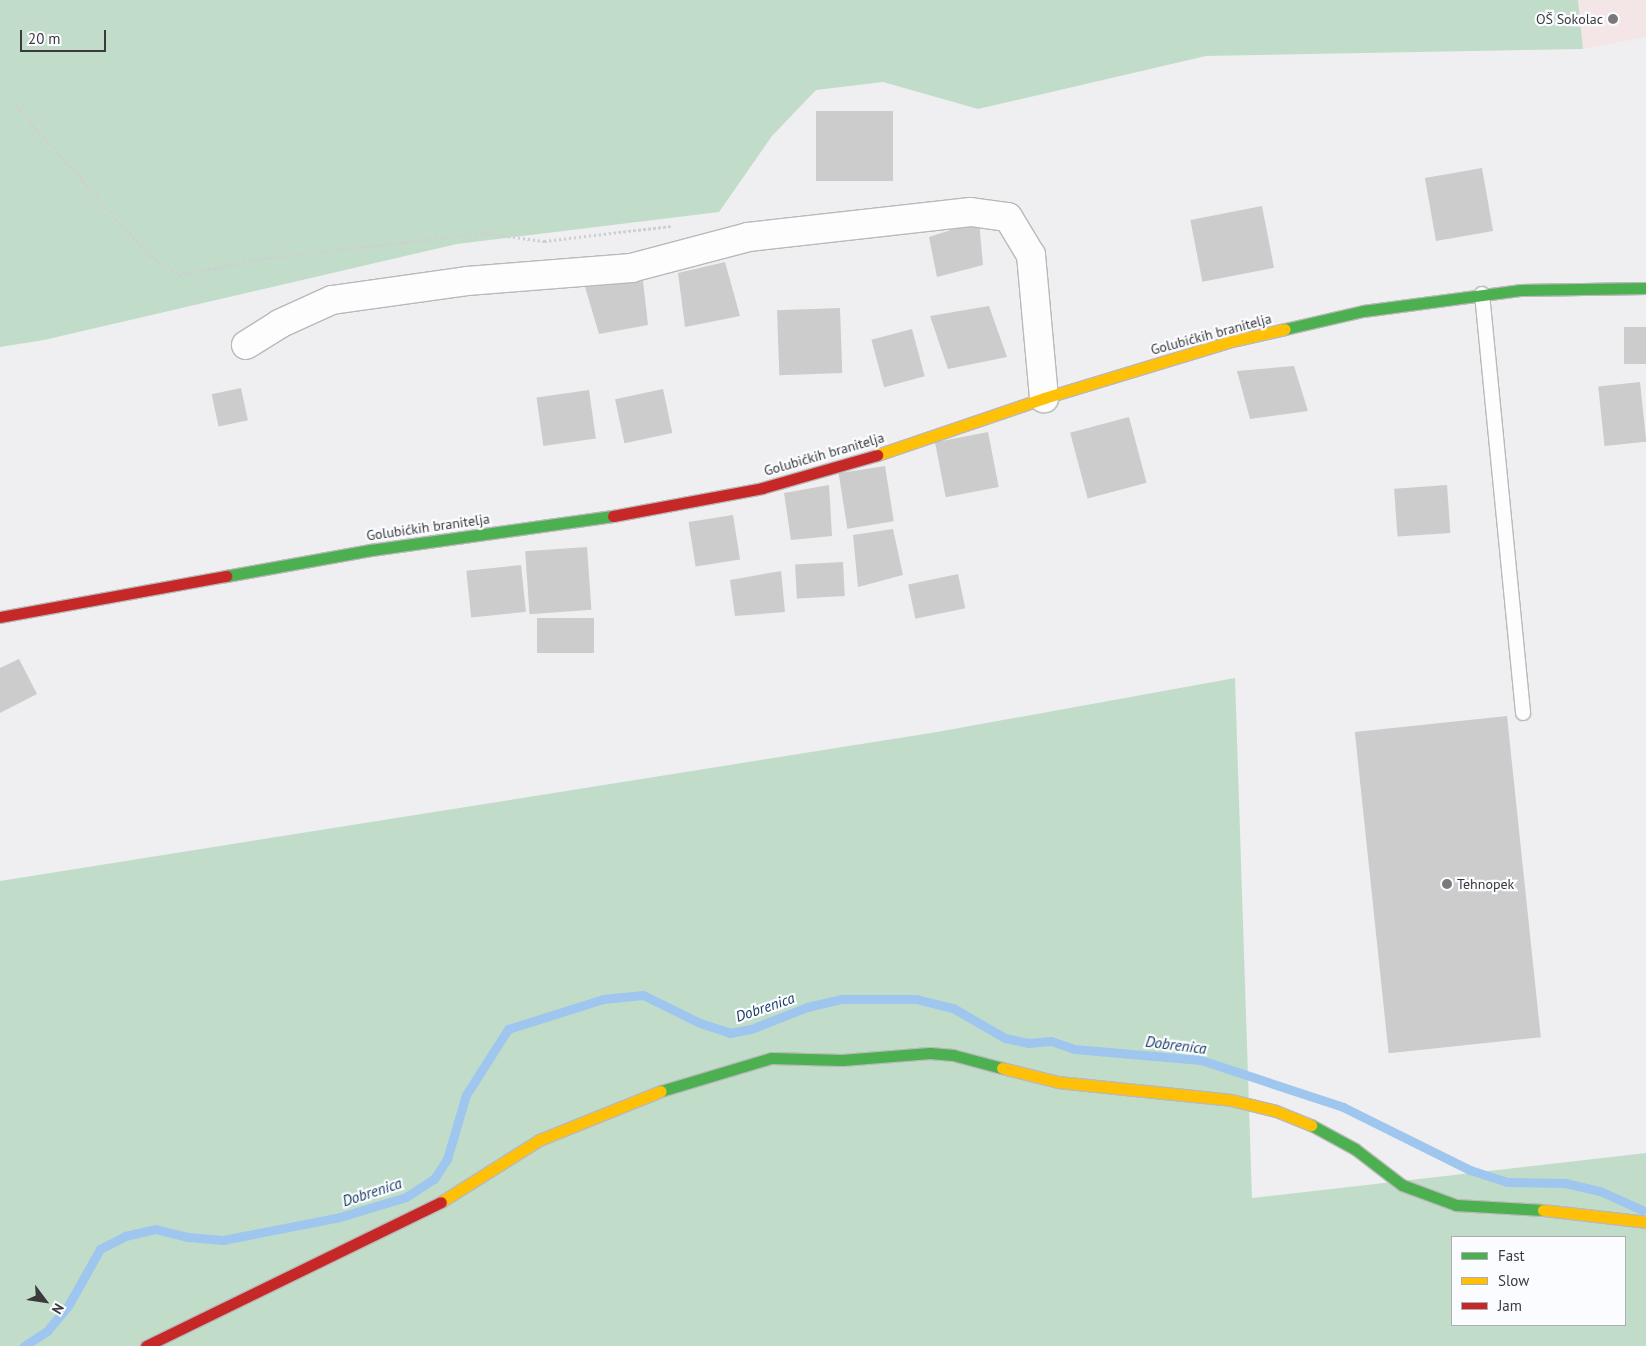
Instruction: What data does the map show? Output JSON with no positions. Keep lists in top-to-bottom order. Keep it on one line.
{"streets":{"street":["Golubićkih branitelja"]},"water":["Dobrenica"],"places":["OŠ Sokolac","Tehnopek"],"legend":["Fast","Slow","Jam"],"scale_bar":"20 m","north":"bottom right"}
